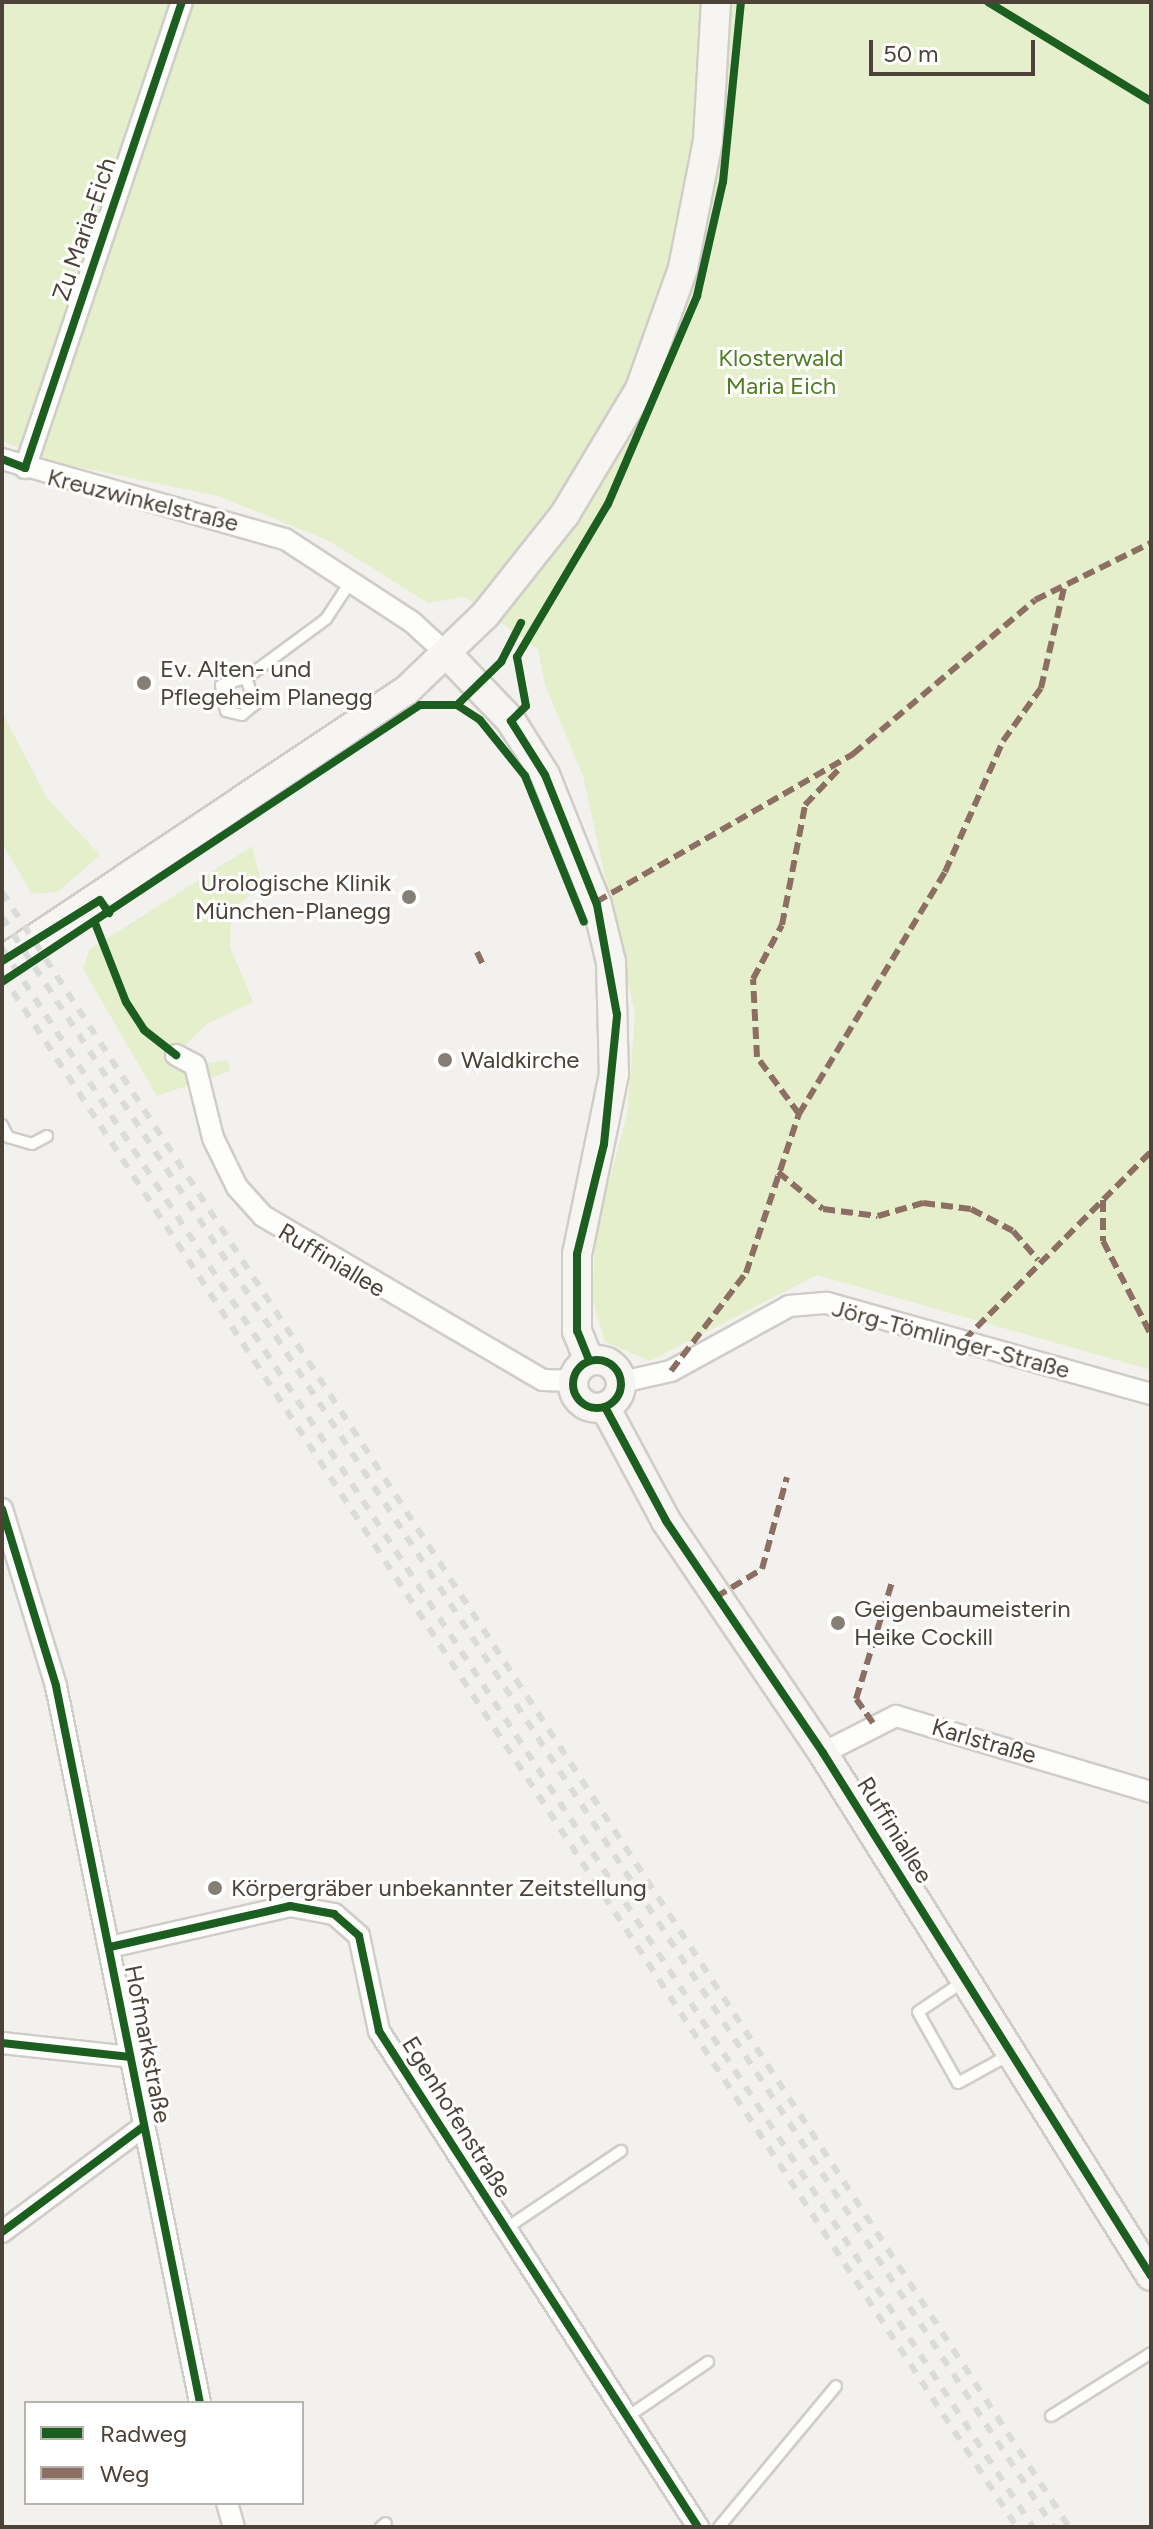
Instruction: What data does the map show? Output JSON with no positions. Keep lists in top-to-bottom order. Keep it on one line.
{"streets":{"street":["Zu Maria-Eich","Kreuzwinkelstraße","Ruffiniallee","Jörg-Tömlinger-Straße","Karlstraße","Hofmarkstraße","Egenhofenstraße"]},"crossings":[["Zu Maria-Eich","Kreuzwinkelstraße"],["Kreuzwinkelstraße","Ruffiniallee"],["Ruffiniallee","Jörg-Tömlinger-Straße"],["Ruffiniallee","Karlstraße"],["Hofmarkstraße","Egenhofenstraße"]],"parks":["Klosterwald Maria Eich"],"places":["Ev. Alten- und Pflegeheim Planegg","Urologische Klinik München-Planegg","Waldkirche","Geigenbaumeisterin Heike Cockill","Körpergräber unbekannter Zeitstellung"],"legend":["Radweg","Weg"],"scale_bar":"50 m"}
